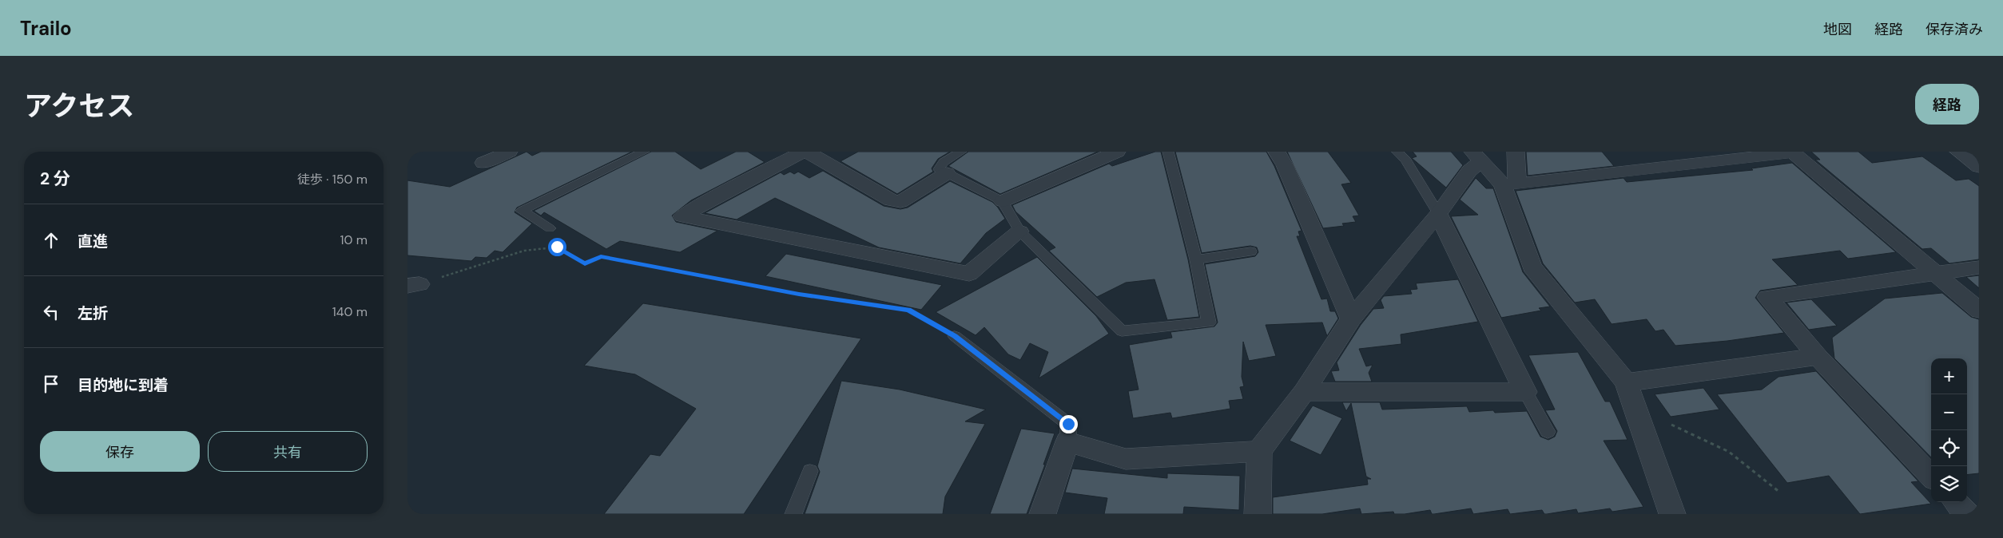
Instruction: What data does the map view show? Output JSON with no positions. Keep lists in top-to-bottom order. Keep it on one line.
{"page":{"header":"Trailo","nav":["地図","経路","保存済み"],"title":"アクセス","buttons":["経路",["保存","共有"]],"heading":["2 分","徒歩 · 150 m"],"list":[["直進","10 m"],["左折","140 m"],"目的地に到着"],"map_buttons":["+","−"]}}
